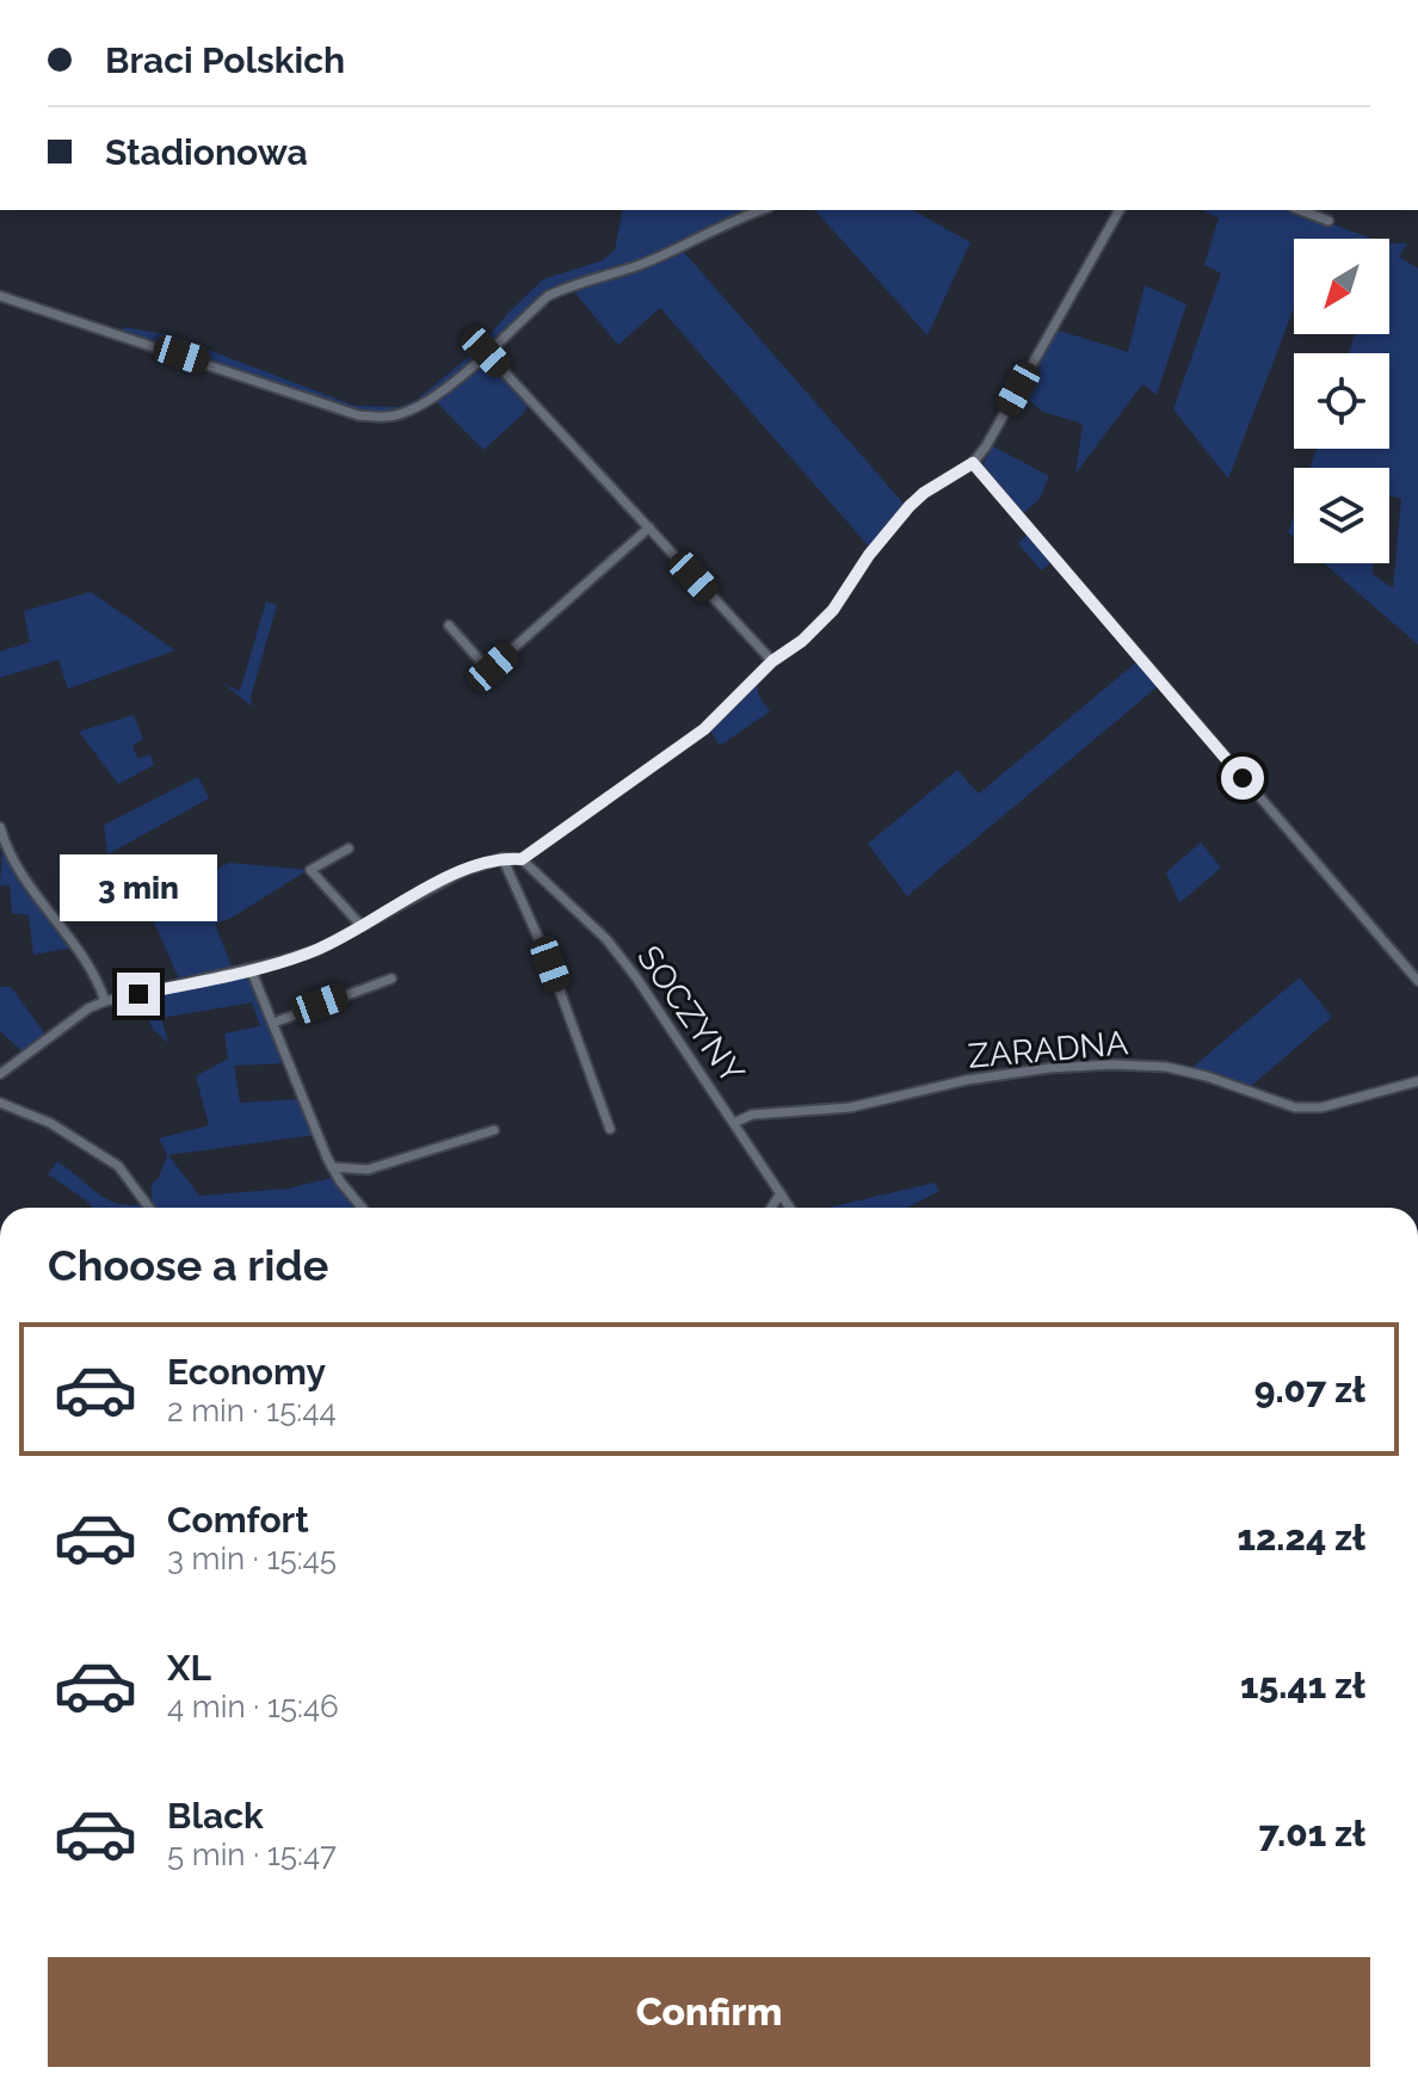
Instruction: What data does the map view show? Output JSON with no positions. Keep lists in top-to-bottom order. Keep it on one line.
{"streets":{"street":["SOCZYNY","ZARADNA"]},"crossings":[["SOCZYNY","ZARADNA"]],"north":"bottom left","page":{"banner":["Braci Polskich","Stadionowa"],"bubble":"3 min","heading":"Choose a ride","list":[{"name":"Economy","note":"2 min · 15:44","value":"9.07 zł"},{"name":"Comfort","note":"3 min · 15:45","value":"12.24 zł"},{"name":"XL","note":"4 min · 15:46","value":"15.41 zł"},{"name":"Black","note":"5 min · 15:47","value":"7.01 zł"}],"buttons":"Confirm"}}
